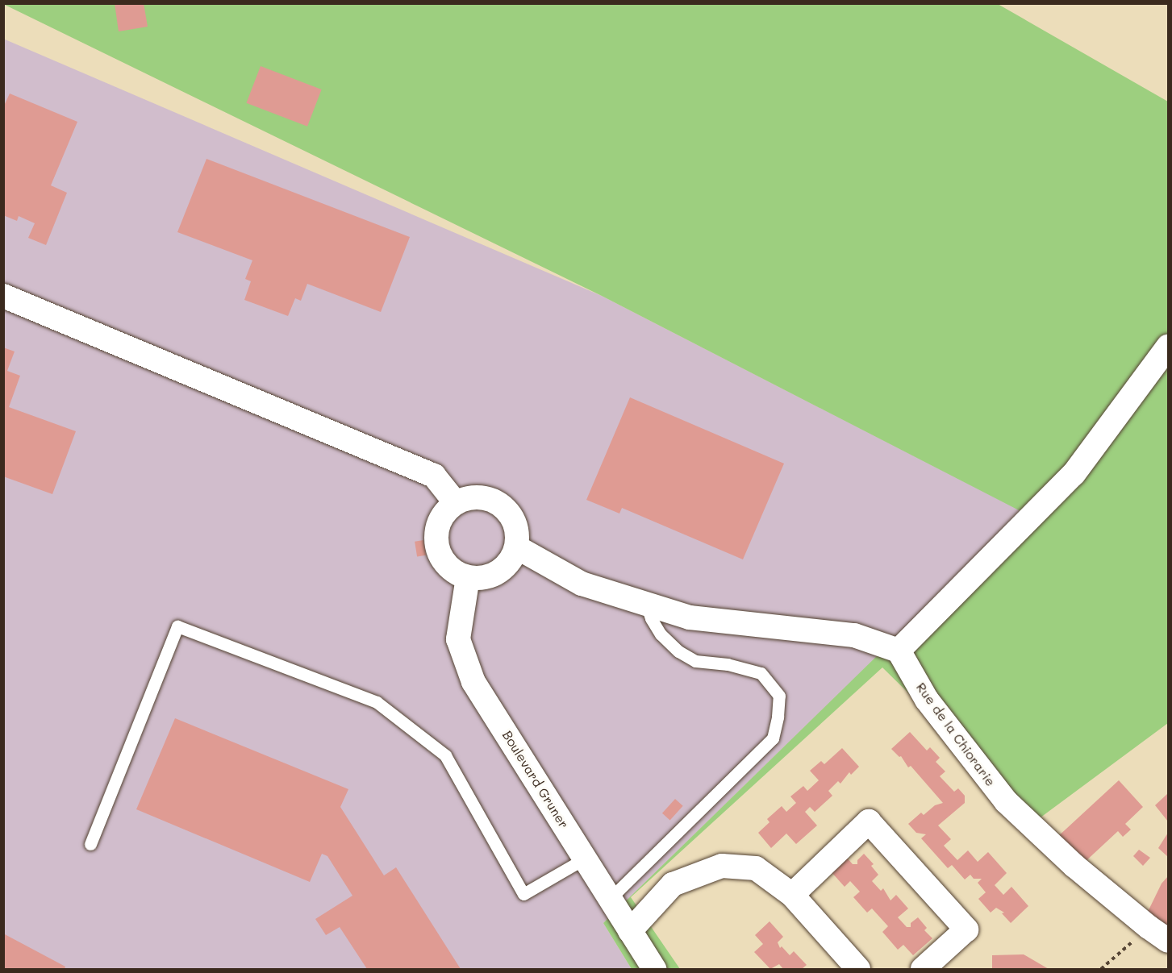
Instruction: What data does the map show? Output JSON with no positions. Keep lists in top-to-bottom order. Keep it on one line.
{"streets":{"street":["Rue de la Chiorarie","Boulevard Gruner"]}}
